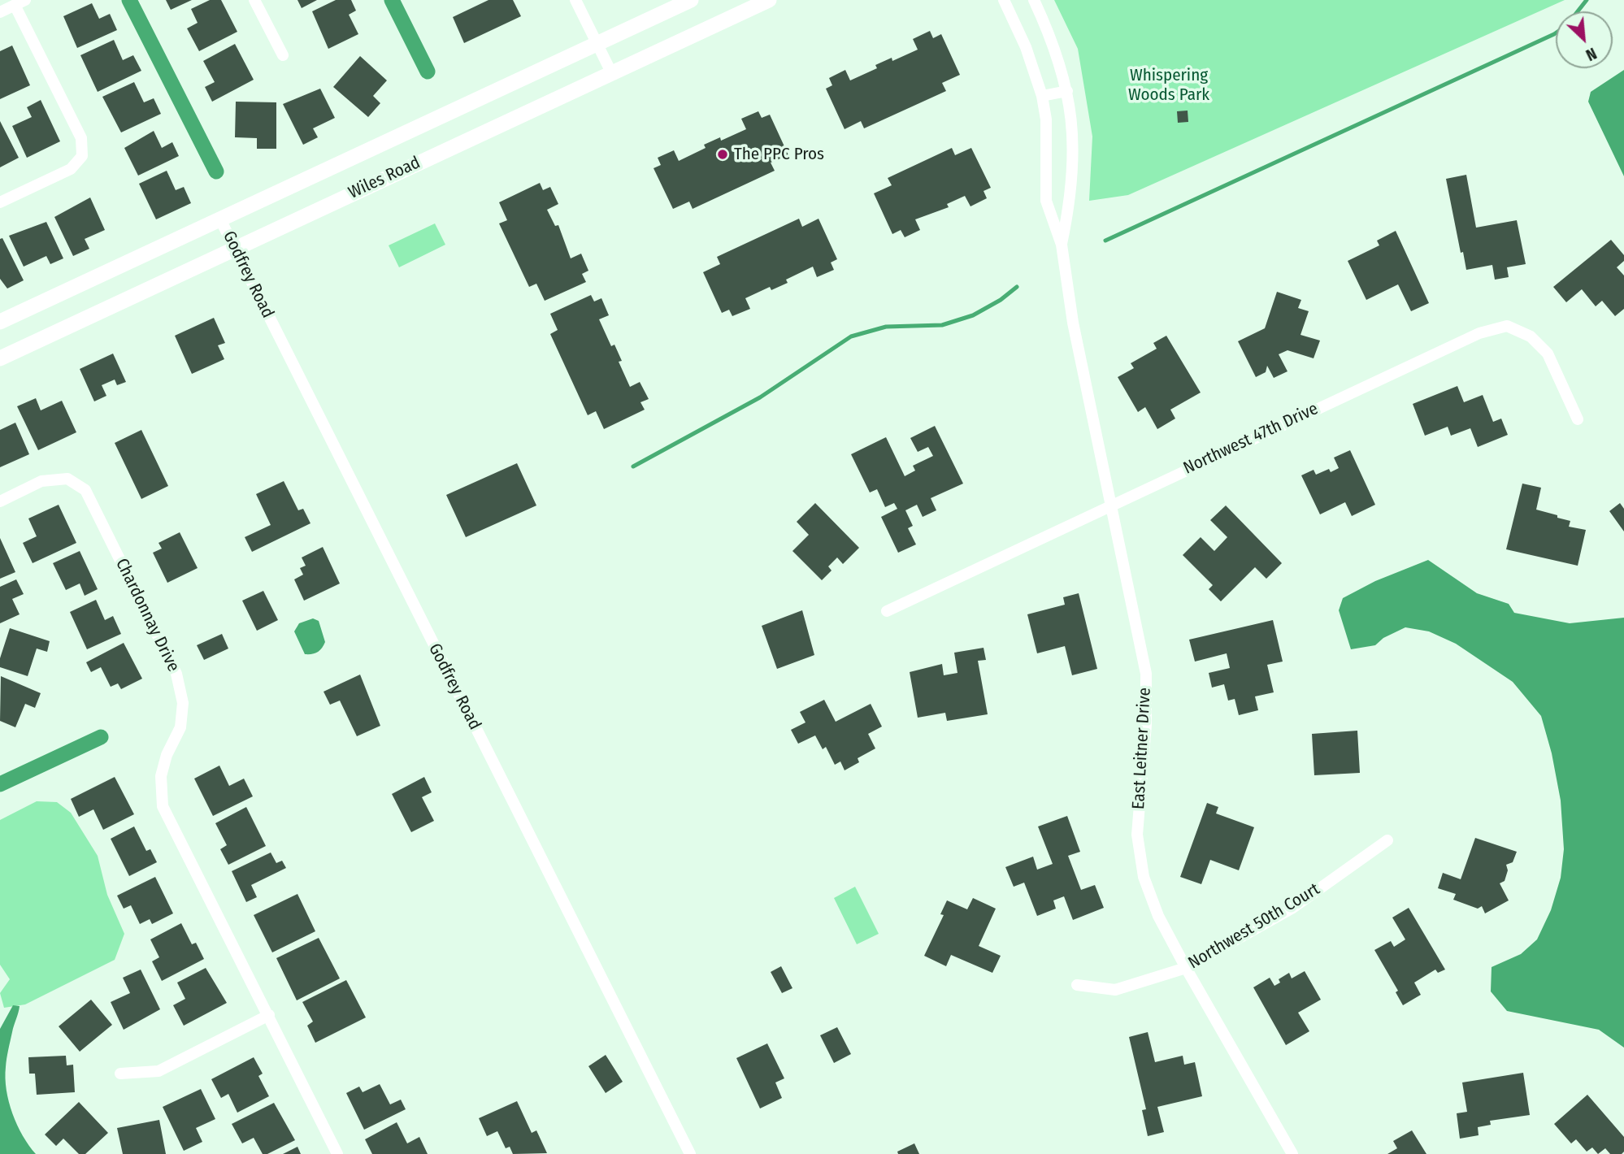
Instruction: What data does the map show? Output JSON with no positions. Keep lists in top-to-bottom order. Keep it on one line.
{"streets":{"main road":["Wiles Road"],"street":["Godfrey Road","Northwest 47th Drive","Chardonnay Drive","East Leitner Drive","Northwest 50th Court"]},"crossings":[["Wiles Road","Godfrey Road"],["Northwest 47th Drive","East Leitner Drive"],["East Leitner Drive","Northwest 50th Court"]],"parks":["Whispering Woods Park"],"places":["The PPC Pros"],"north":"bottom right"}
